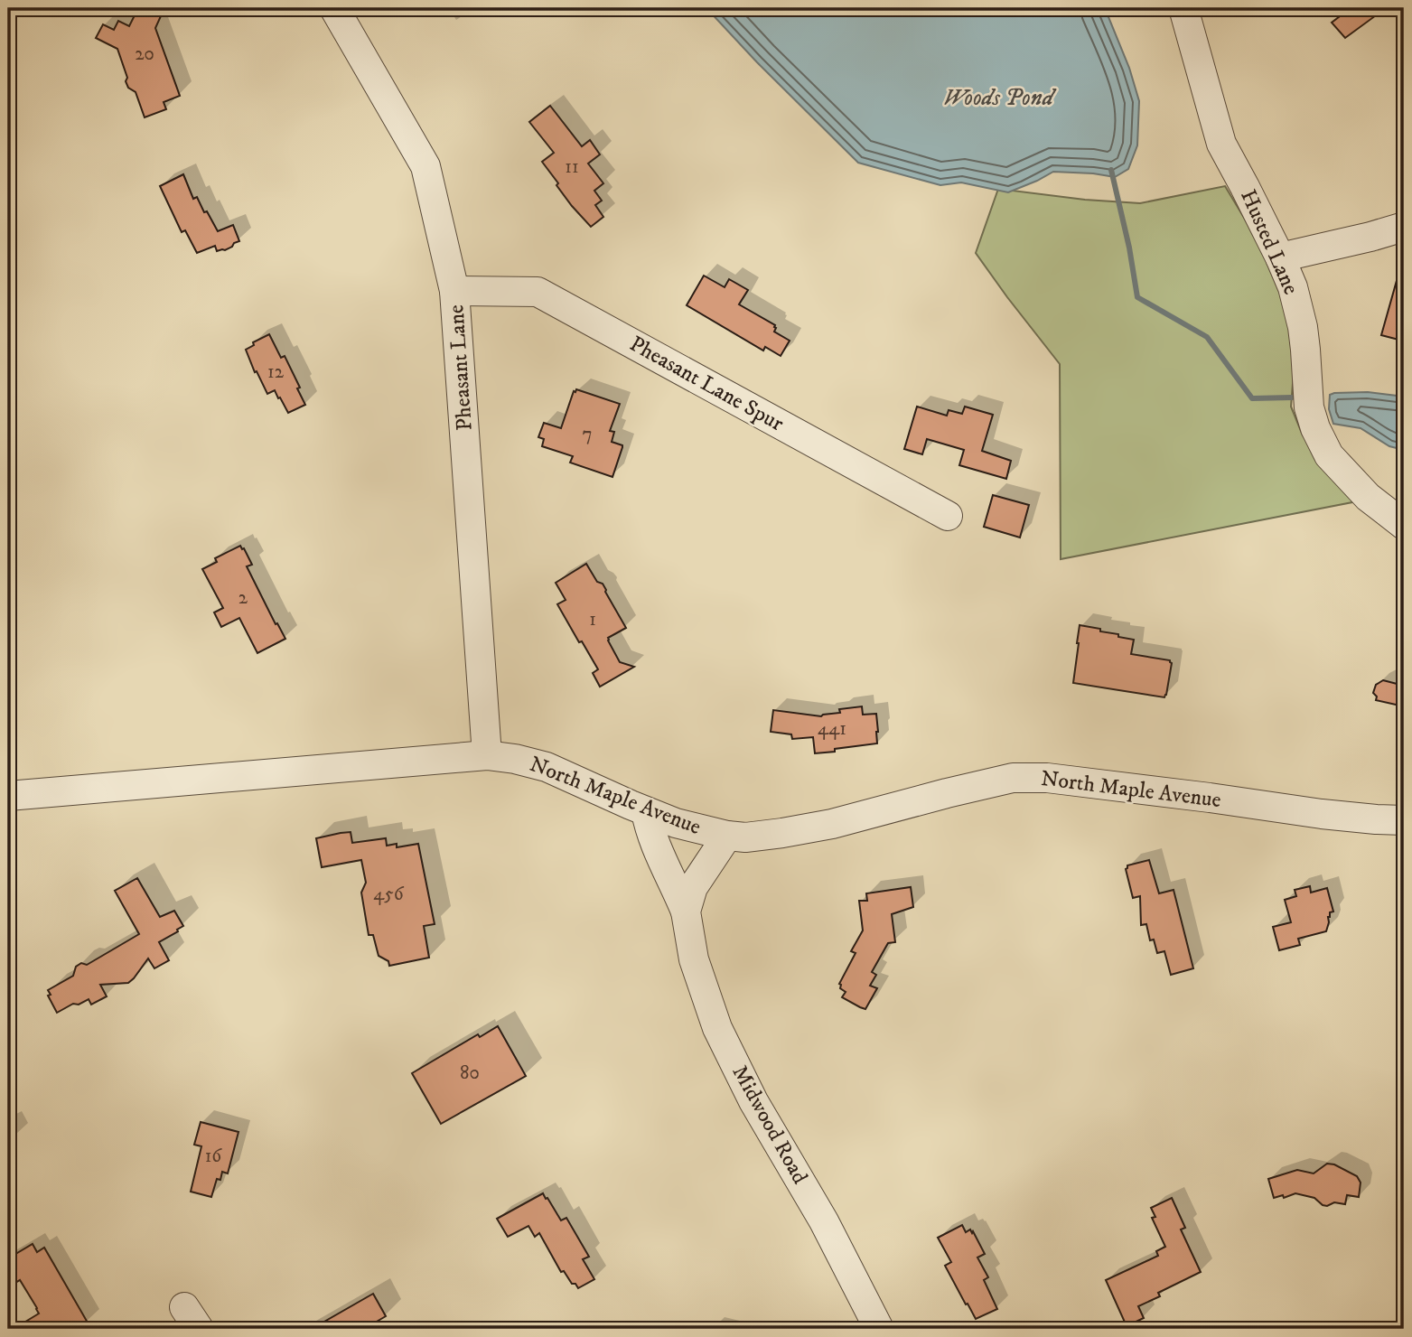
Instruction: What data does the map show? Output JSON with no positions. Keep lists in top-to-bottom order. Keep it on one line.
{"streets":{"street":["Husted Lane","Pheasant Lane","Pheasant Lane Spur","North Maple Avenue","Midwood Road"]},"crossings":[["Pheasant Lane","Pheasant Lane Spur"],["Pheasant Lane","North Maple Avenue"],["North Maple Avenue","Midwood Road"]],"water":["Woods Pond"],"house_numbers":["20","11","12","7","2","1","441","456","80","16"]}
